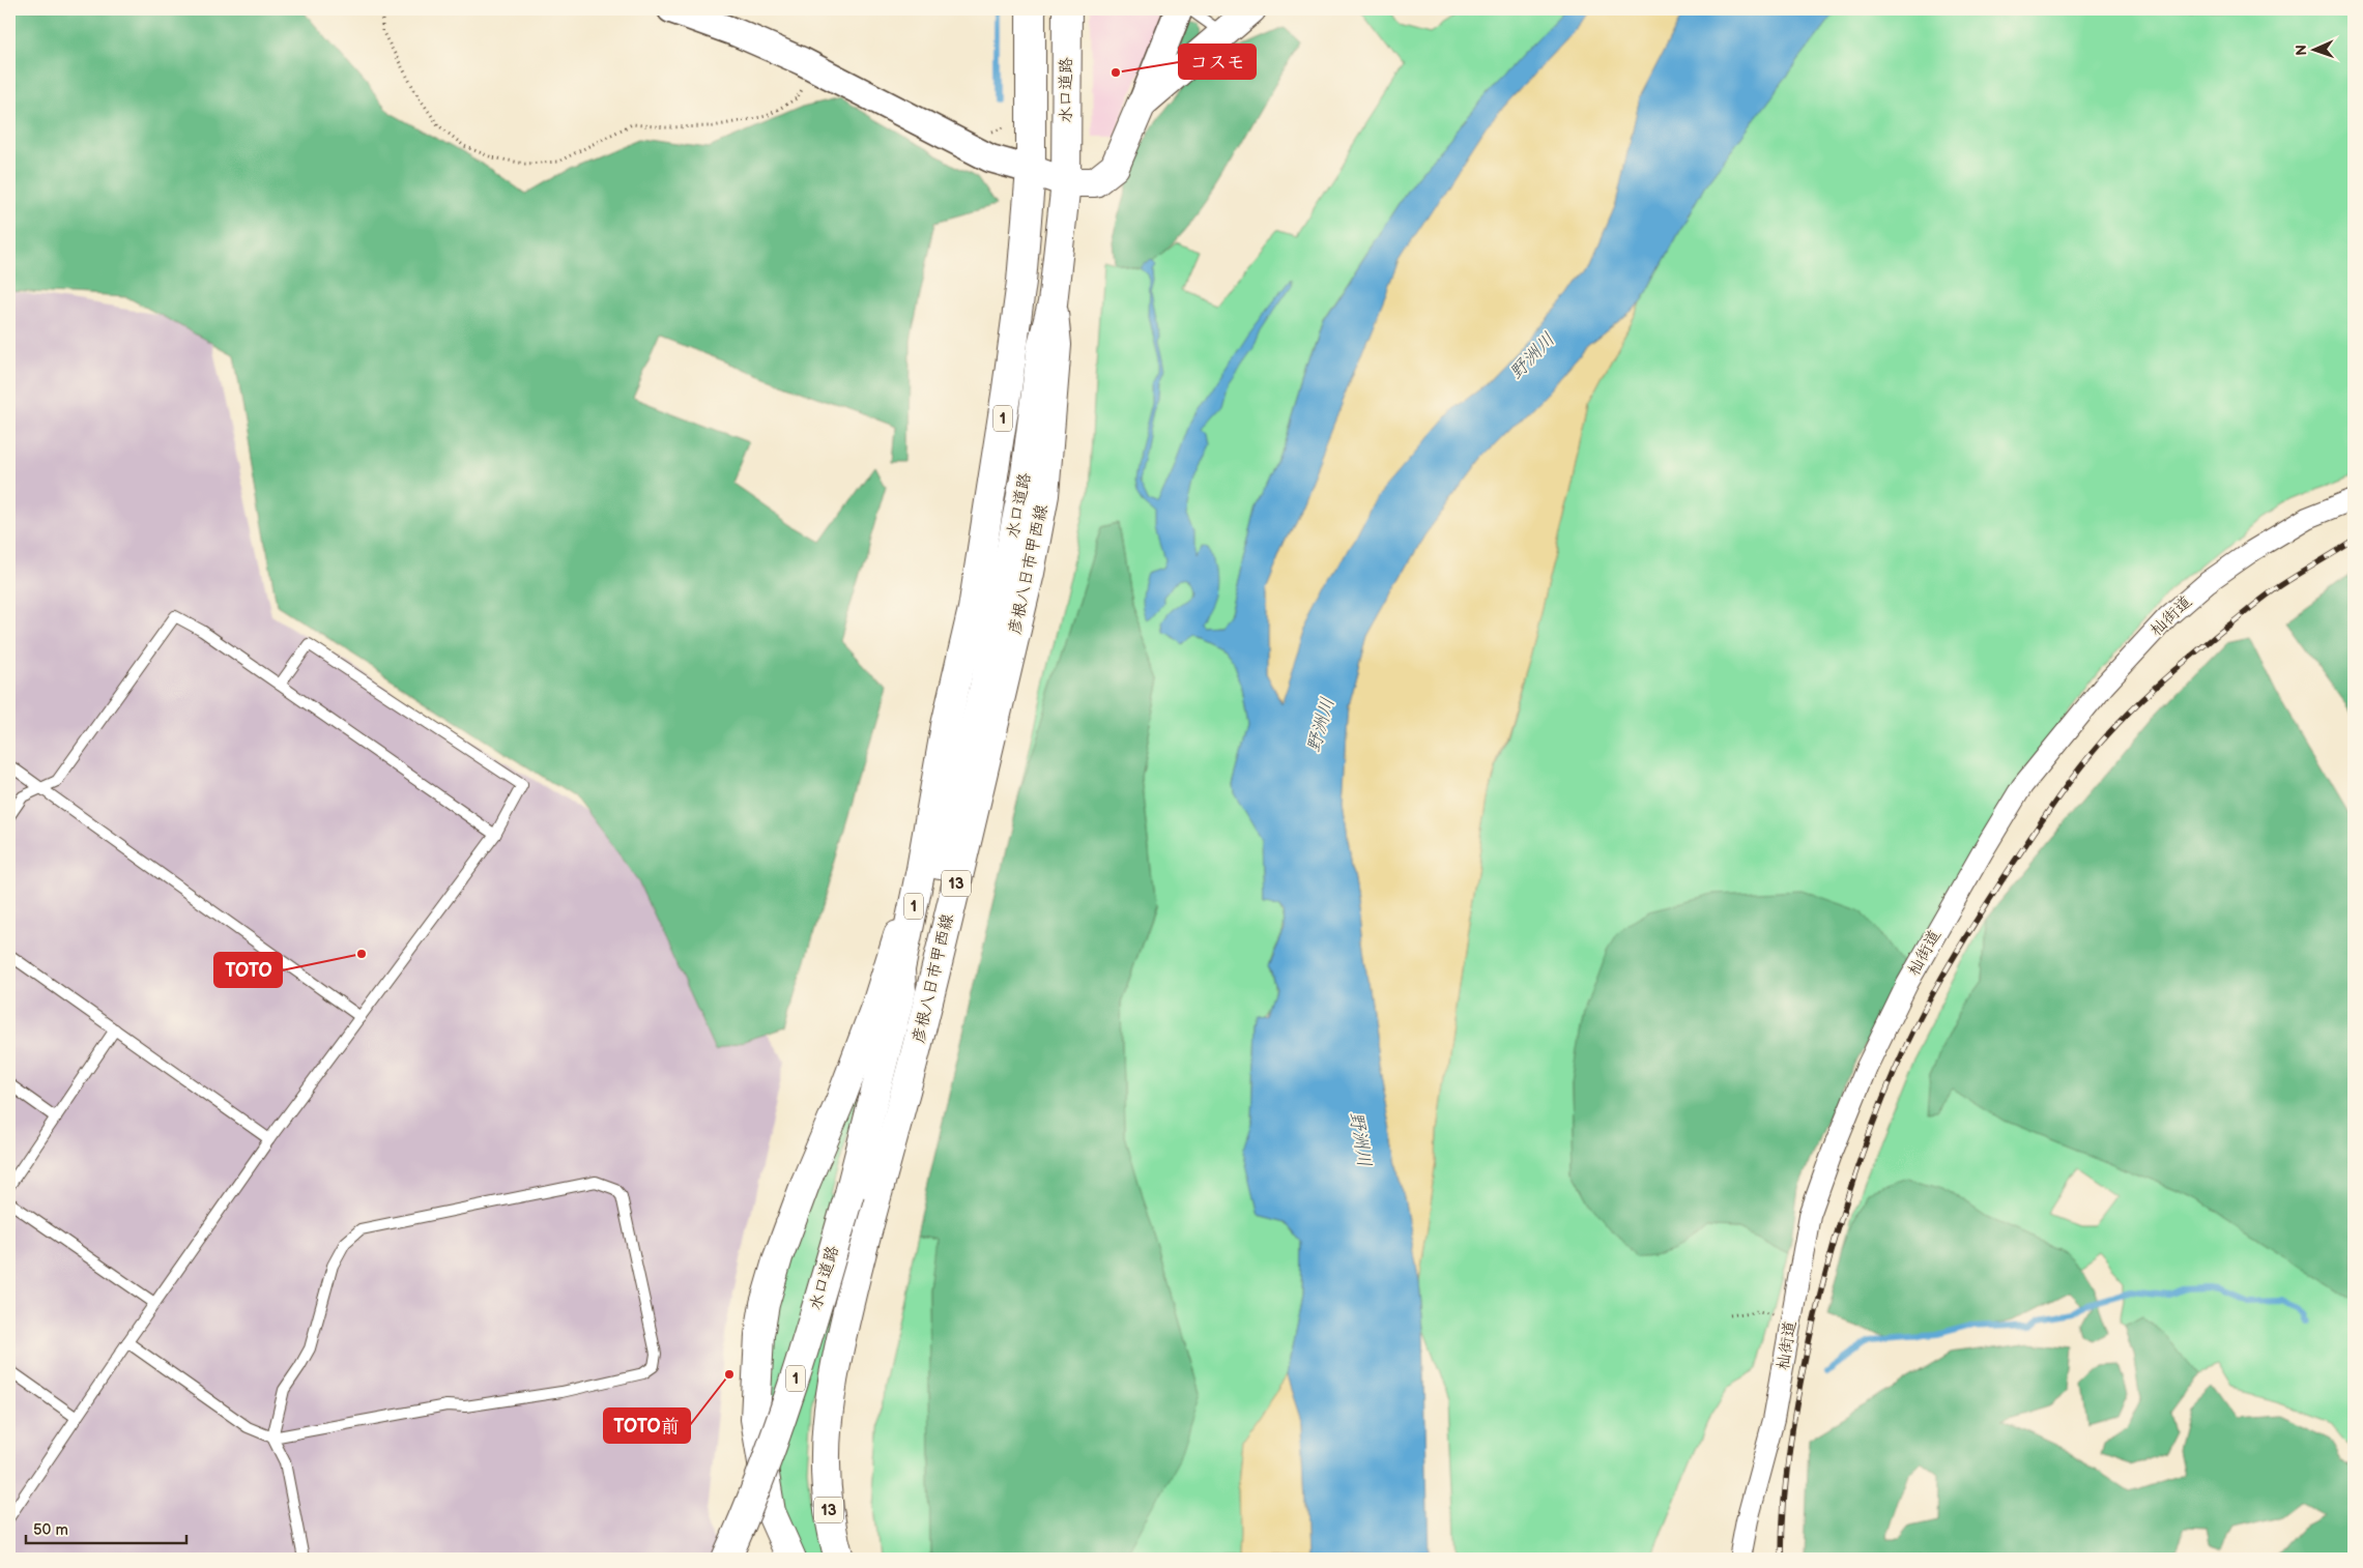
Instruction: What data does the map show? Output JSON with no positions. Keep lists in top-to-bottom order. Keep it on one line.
{"streets":{"main road":["水口道路","1","彦根八日市甲西線","13"],"street":["杣街道"]},"crossings":[["水口道路","彦根八日市甲西線"]],"water":["野洲川"],"places":["コスモ","TOTO","TOTO前"],"scale_bar":"50 m","north":"left"}
